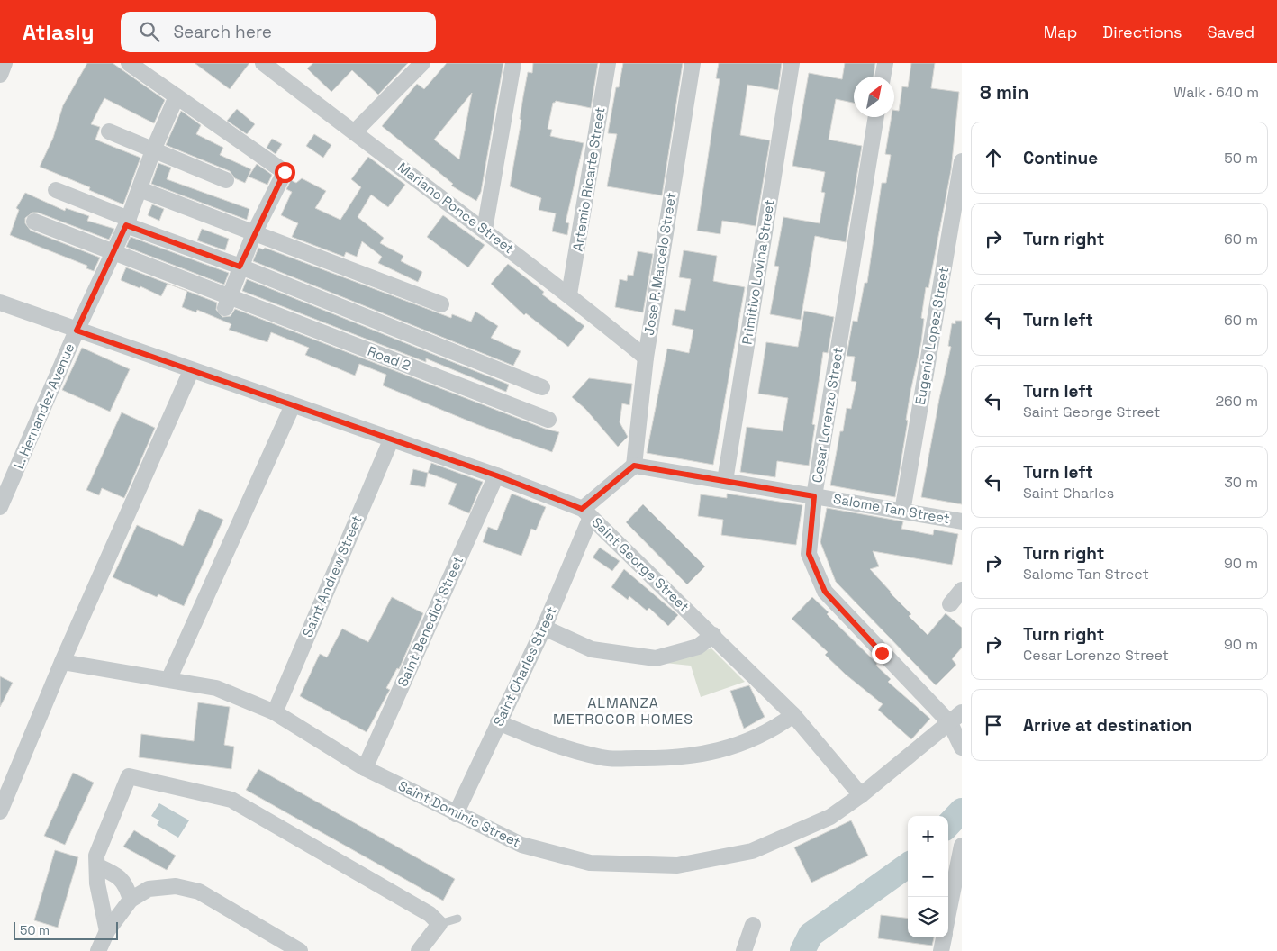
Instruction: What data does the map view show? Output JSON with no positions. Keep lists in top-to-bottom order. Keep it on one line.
{"streets":{"street":["Artemio Ricarte Street","Mariano Ponce Street","Jose P. Marcelo Street","Primitivo Lovina Street","Eugenio Lopez Street","Road 2","L. Hernandez Avenue","Cesar Lorenzo Street","Salome Tan Street","Saint George Street","Saint Andrew Street","Saint Benedict Street","Saint Charles Street","Saint Dominic Street"]},"crossings":[["Artemio Ricarte Street","Mariano Ponce Street"],["Mariano Ponce Street","Jose P. Marcelo Street"],["Jose P. Marcelo Street","Salome Tan Street"],["Primitivo Lovina Street","Salome Tan Street"],["Eugenio Lopez Street","Salome Tan Street"],["Road 2","L. Hernandez Avenue"],["L. Hernandez Avenue","Saint George Street"],["Cesar Lorenzo Street","Salome Tan Street"],["Cesar Lorenzo Street","Saint Dominic Street"],["Saint George Street","Saint Andrew Street"],["Saint George Street","Saint Benedict Street"],["Saint George Street","Saint Charles Street"],["Saint George Street","Saint Dominic Street"],["Saint Andrew Street","Saint Dominic Street"],["Saint Benedict Street","Saint Dominic Street"],["Saint Charles Street","Saint Dominic Street"]],"districts":["ALMANZA METROCOR HOMES"],"scale_bar":"50 m","north":"top right","page":{"header":"Atlasly","search":"Search here","nav":["Map","Directions","Saved"],"heading":["8 min","Walk · 640 m"],"list":[["Continue","50 m"],["Turn right","60 m"],["Turn left","60 m"],["Turn left","Saint George Street","260 m"],["Turn left","Saint Charles","30 m"],["Turn right","Salome Tan Street","90 m"],["Turn right","Cesar Lorenzo Street","90 m"],"Arrive at destination"],"map_buttons":["+","−"],"scale":"50 m"}}
